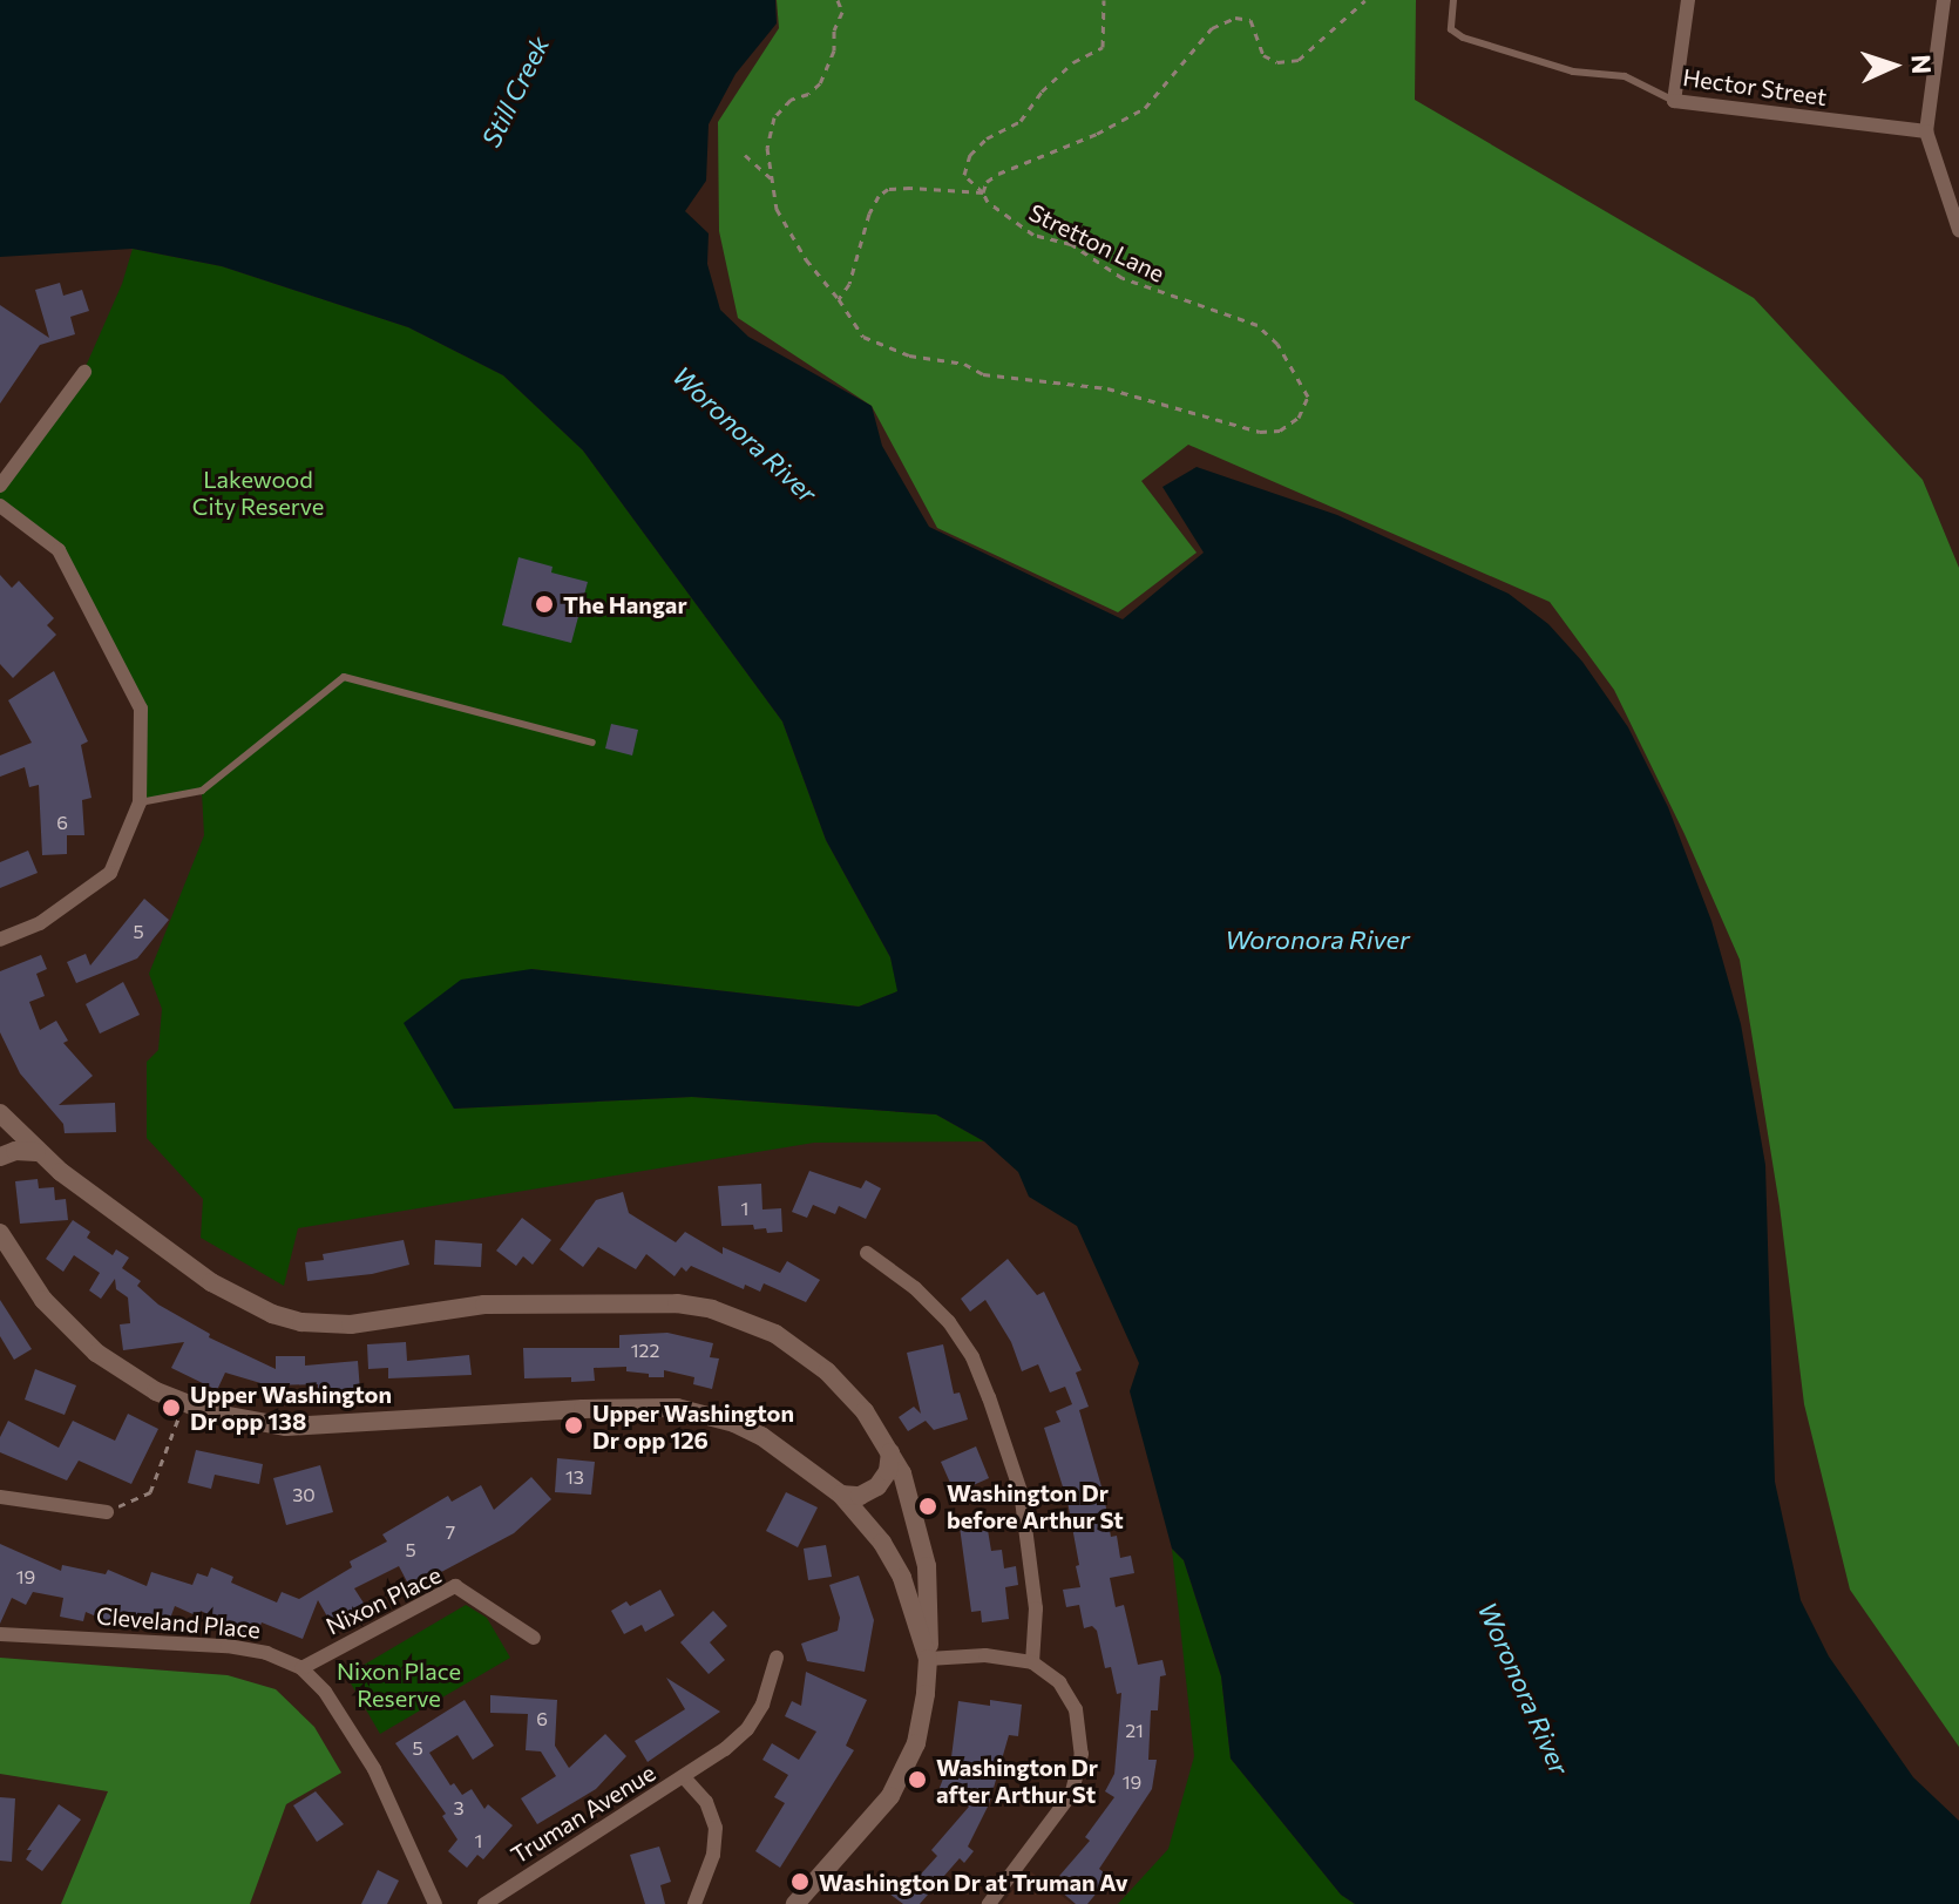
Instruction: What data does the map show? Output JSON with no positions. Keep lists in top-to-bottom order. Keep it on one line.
{"streets":{"street":["Hector Street","Nixon Place","Cleveland Place","Truman Avenue"],"path":["Stretton Lane"]},"crossings":[["Nixon Place","Cleveland Place"]],"water":["Still Creek","Woronora River"],"parks":["Lakewood City Reserve","Nixon Place Reserve"],"places":["The Hangar","Upper Washington Dr opp 138","Upper Washington Dr opp 126","Washington Dr before Arthur St","Washington Dr after Arthur St","Washington Dr at Truman Av"],"house_numbers":["6","5","1","122","13","30","7","5","19","6","21","5","19","3","1"],"north":"right"}
